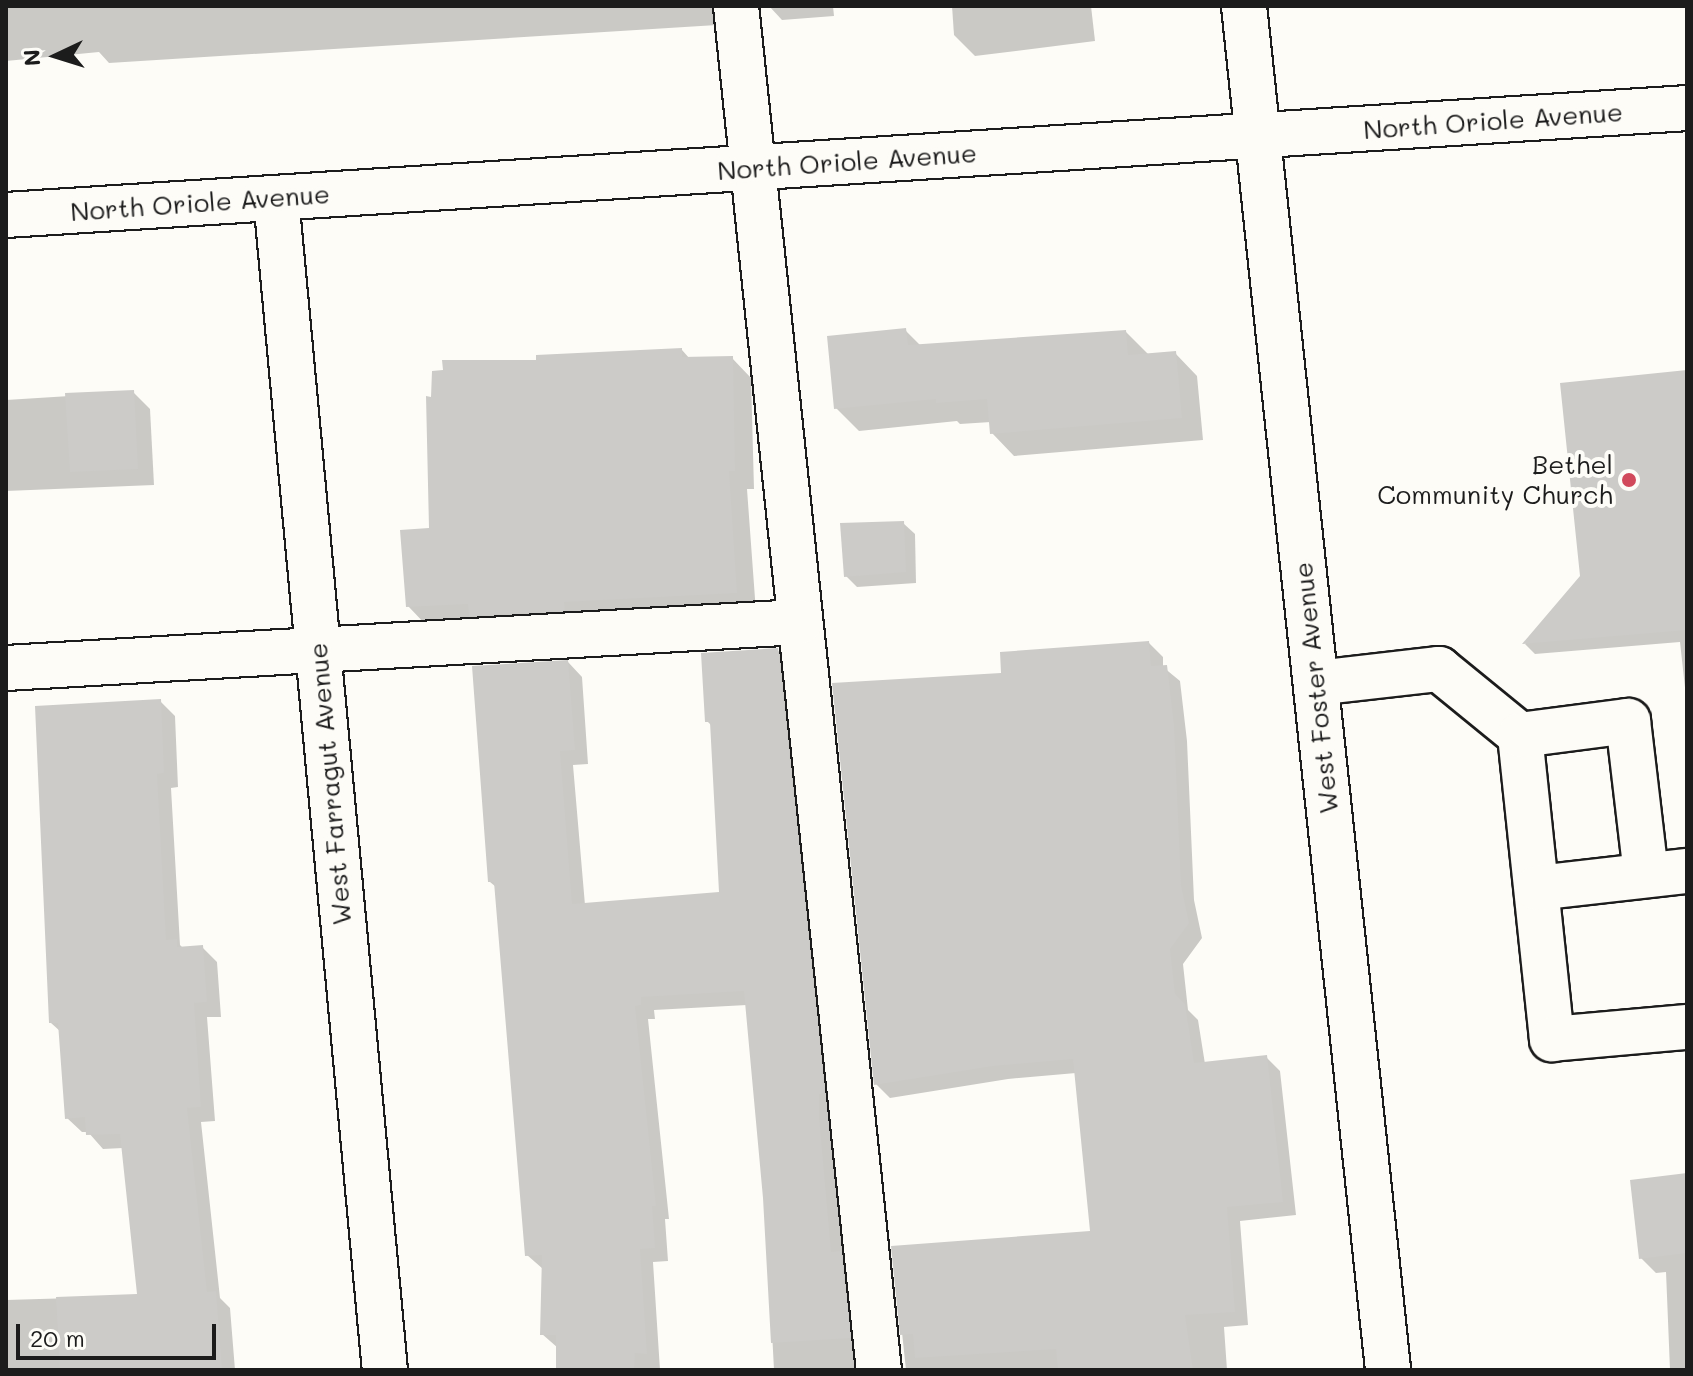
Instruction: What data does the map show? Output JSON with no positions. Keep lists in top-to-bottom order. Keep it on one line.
{"streets":{"street":["North Oriole Avenue","West Foster Avenue","West Farragut Avenue"]},"crossings":[["North Oriole Avenue","West Foster Avenue"],["North Oriole Avenue","West Farragut Avenue"]],"places":["Bethel Community Church"],"scale_bar":"20 m","north":"left"}
